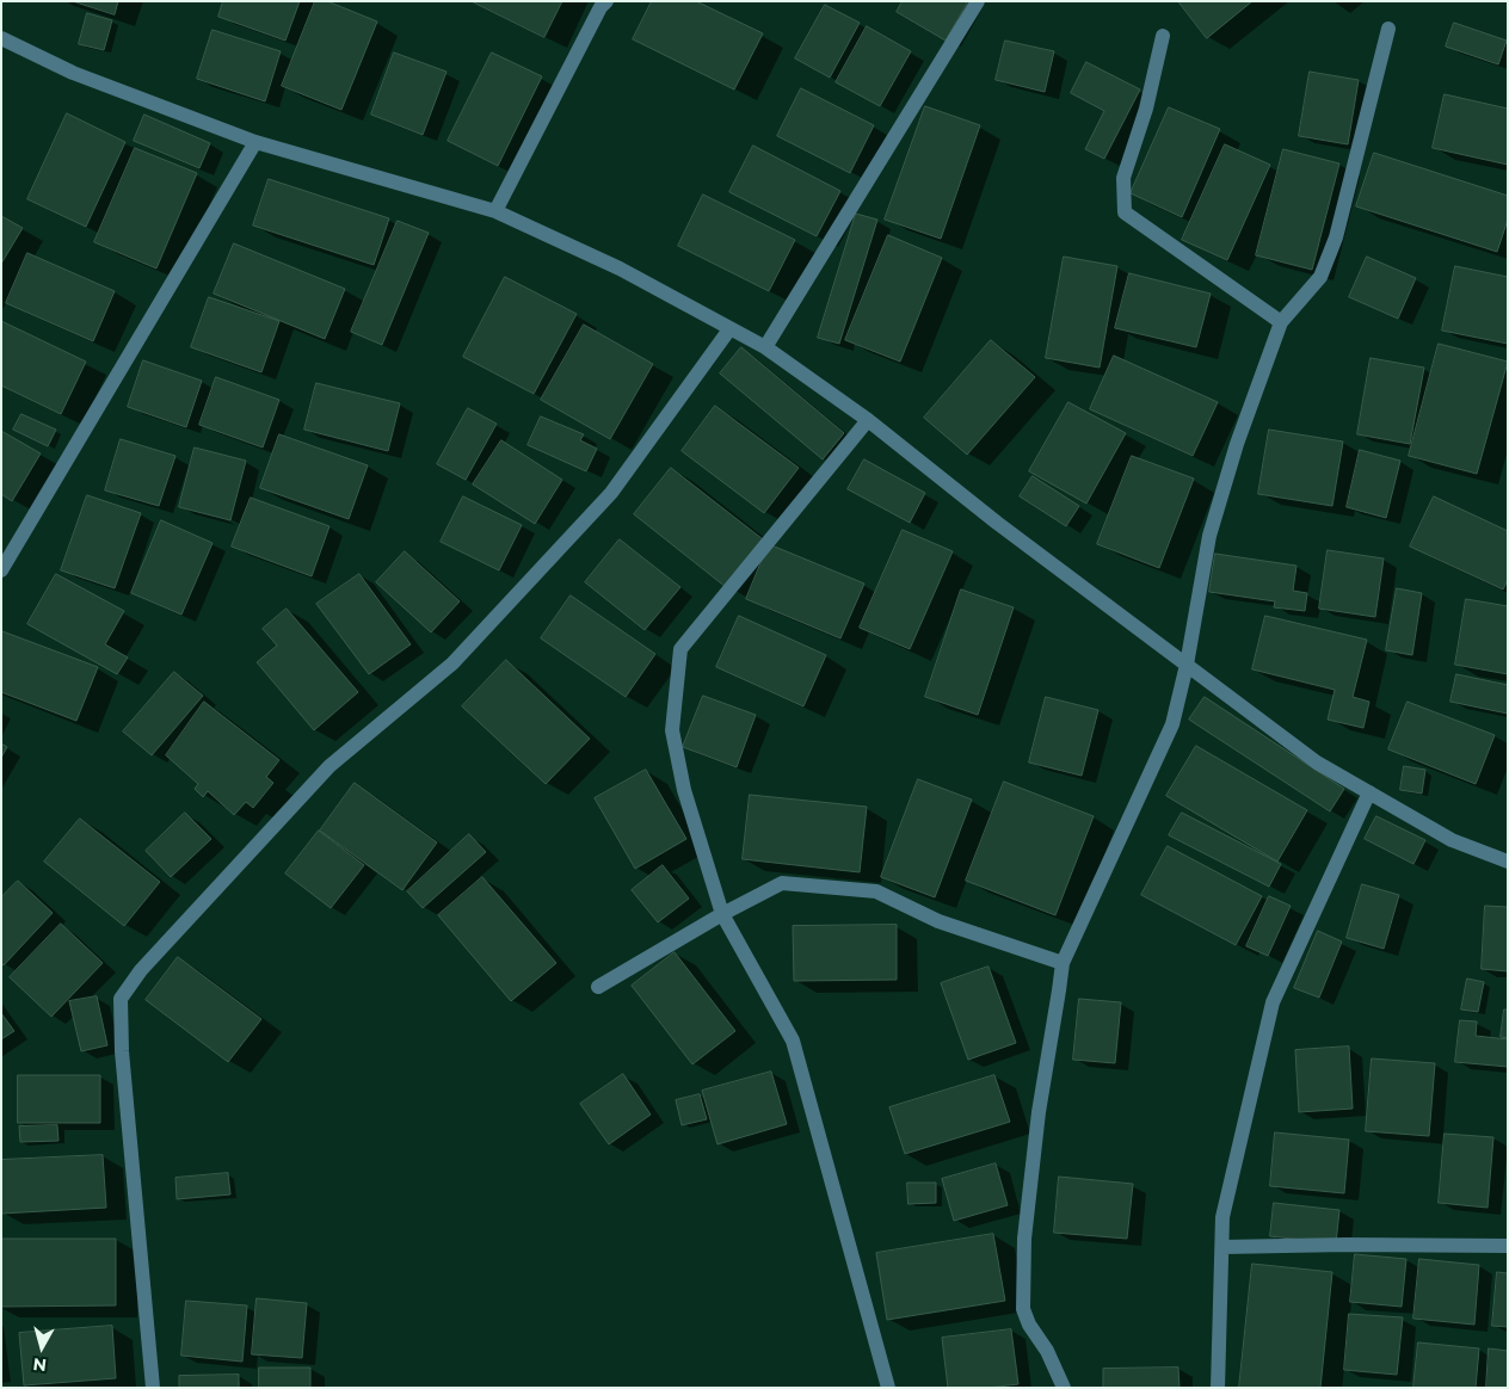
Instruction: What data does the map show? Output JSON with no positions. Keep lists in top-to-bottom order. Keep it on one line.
{"north":"bottom"}
